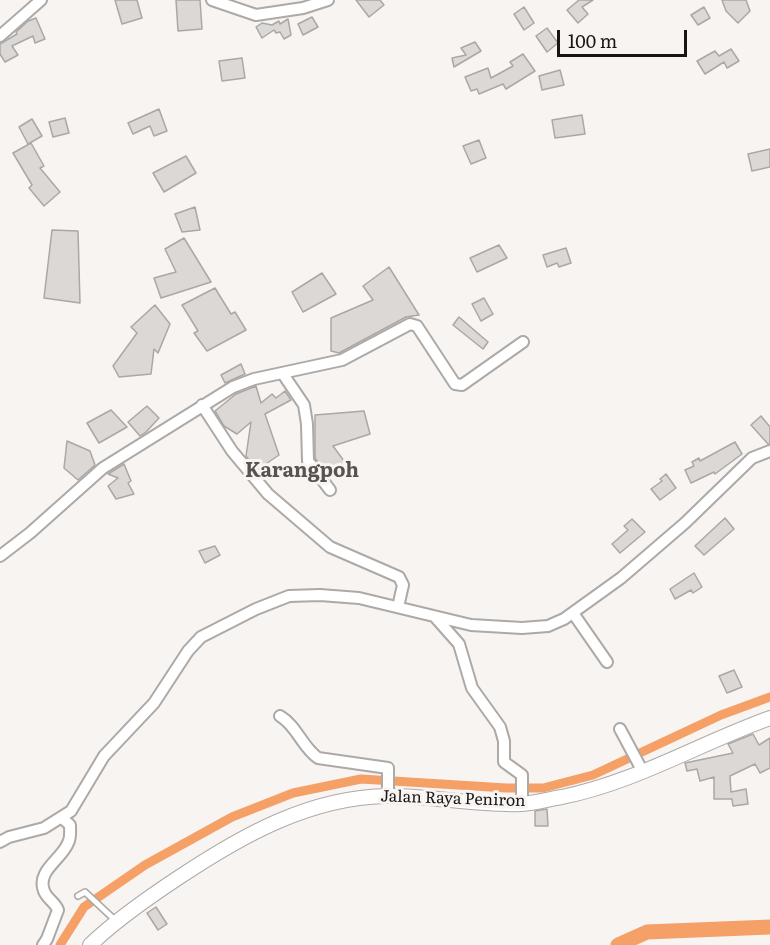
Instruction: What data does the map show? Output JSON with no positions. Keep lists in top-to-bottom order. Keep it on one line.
{"streets":{"main road":["Jalan Raya Peniron"]},"districts":["Karangpoh"],"scale_bar":"100 m"}
